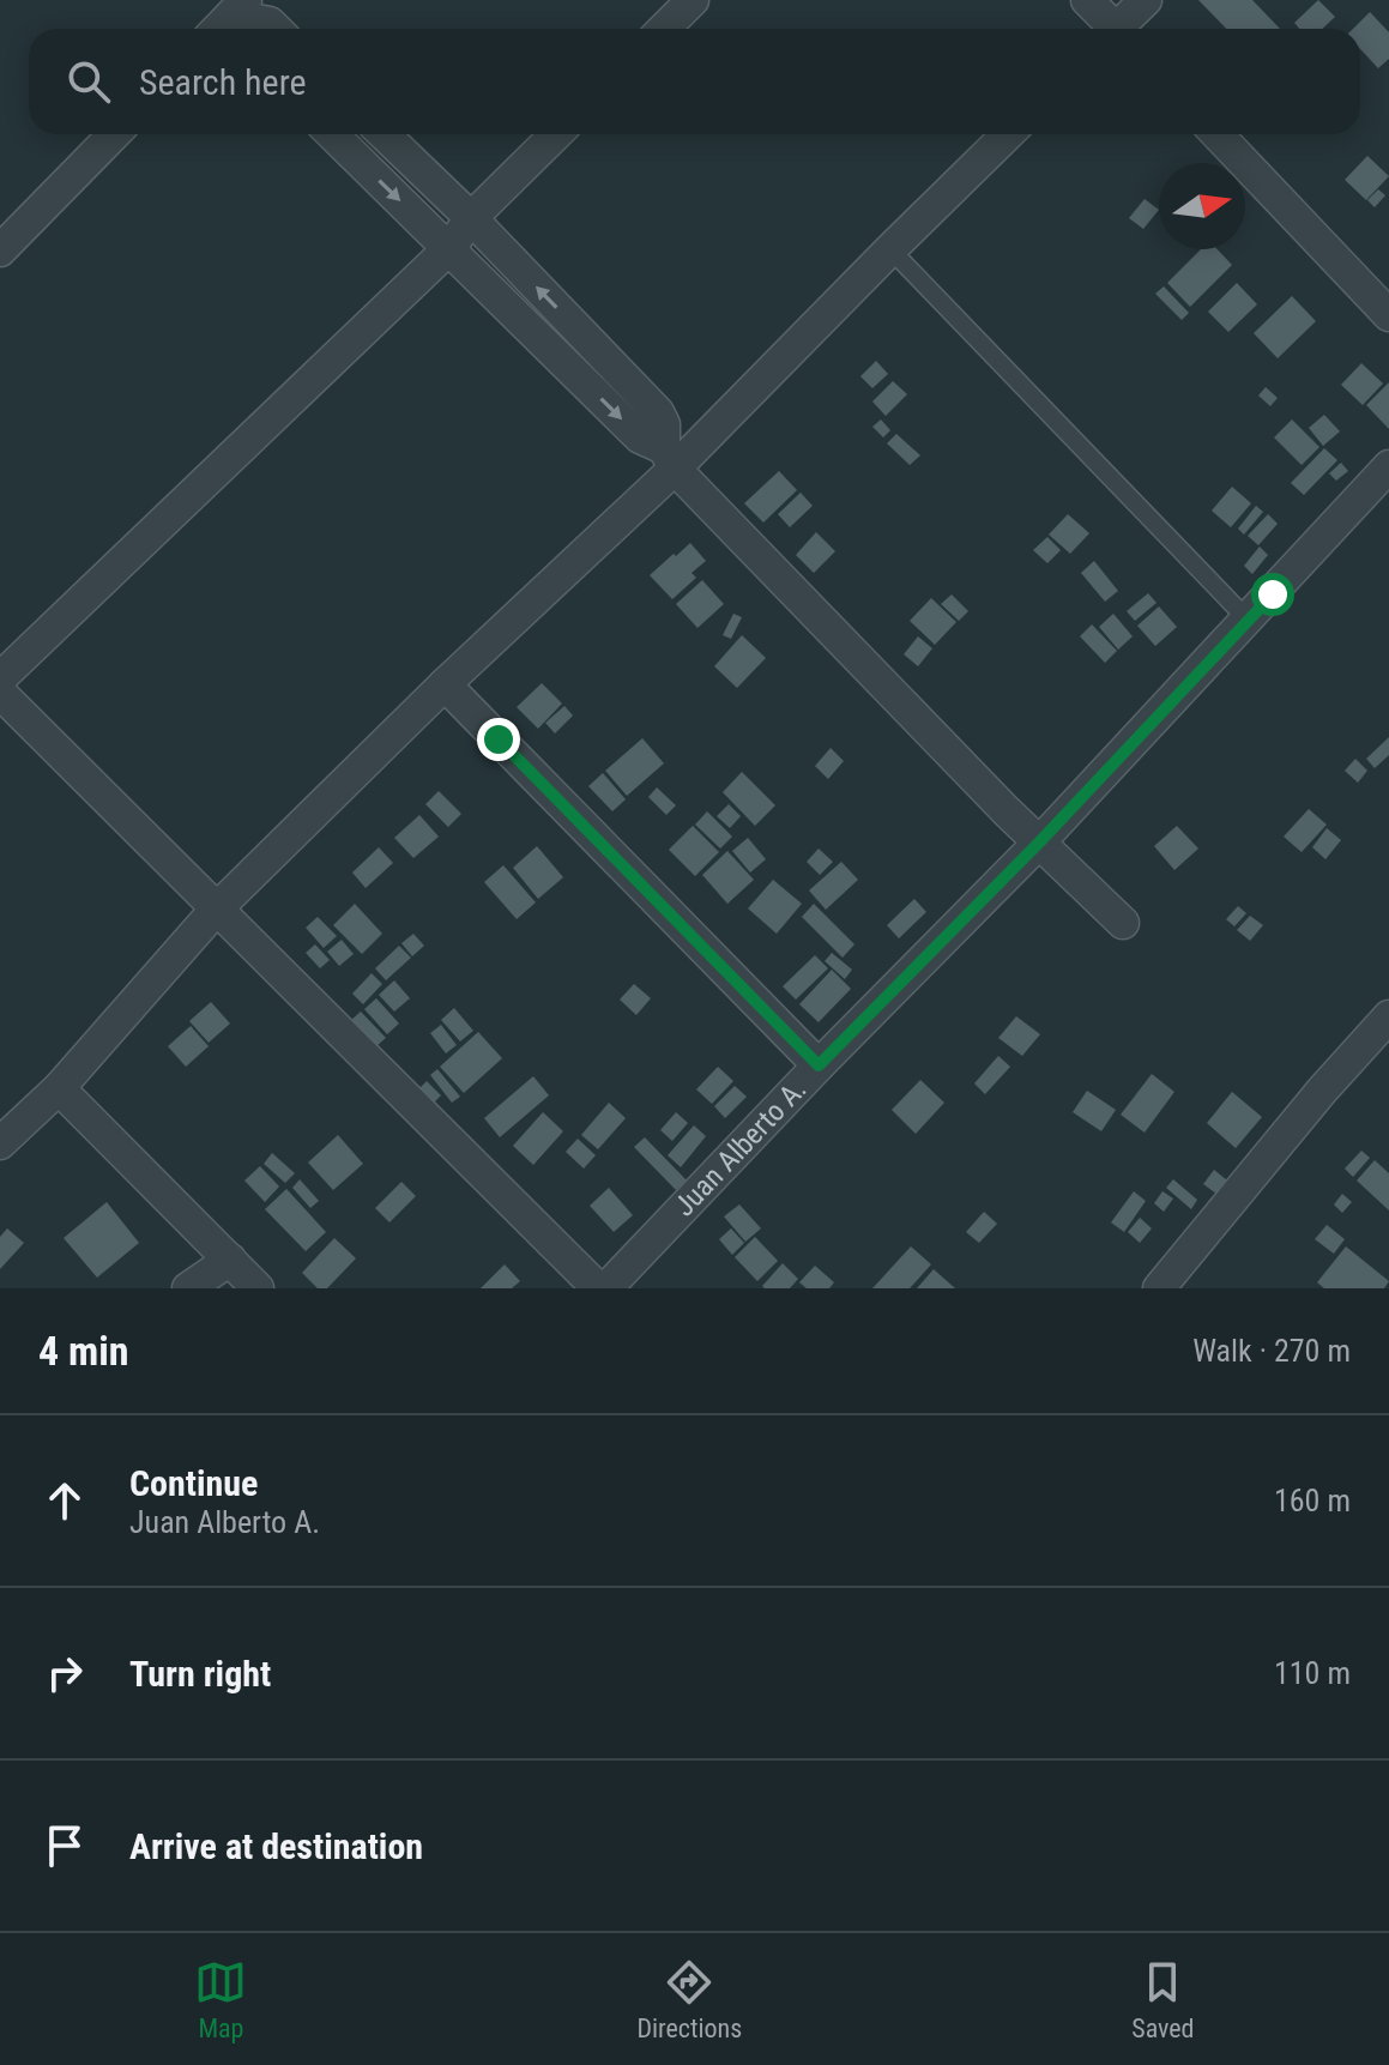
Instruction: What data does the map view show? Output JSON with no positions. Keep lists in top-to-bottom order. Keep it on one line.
{"streets":{"street":["Juan Alberto A."]},"north":"right","page":{"search":"Search here","heading":["4 min","Walk · 270 m"],"list":[["Continue","Juan Alberto A.","160 m"],["Turn right","110 m"],"Arrive at destination"],"nav":["Map","Directions","Saved"]}}
